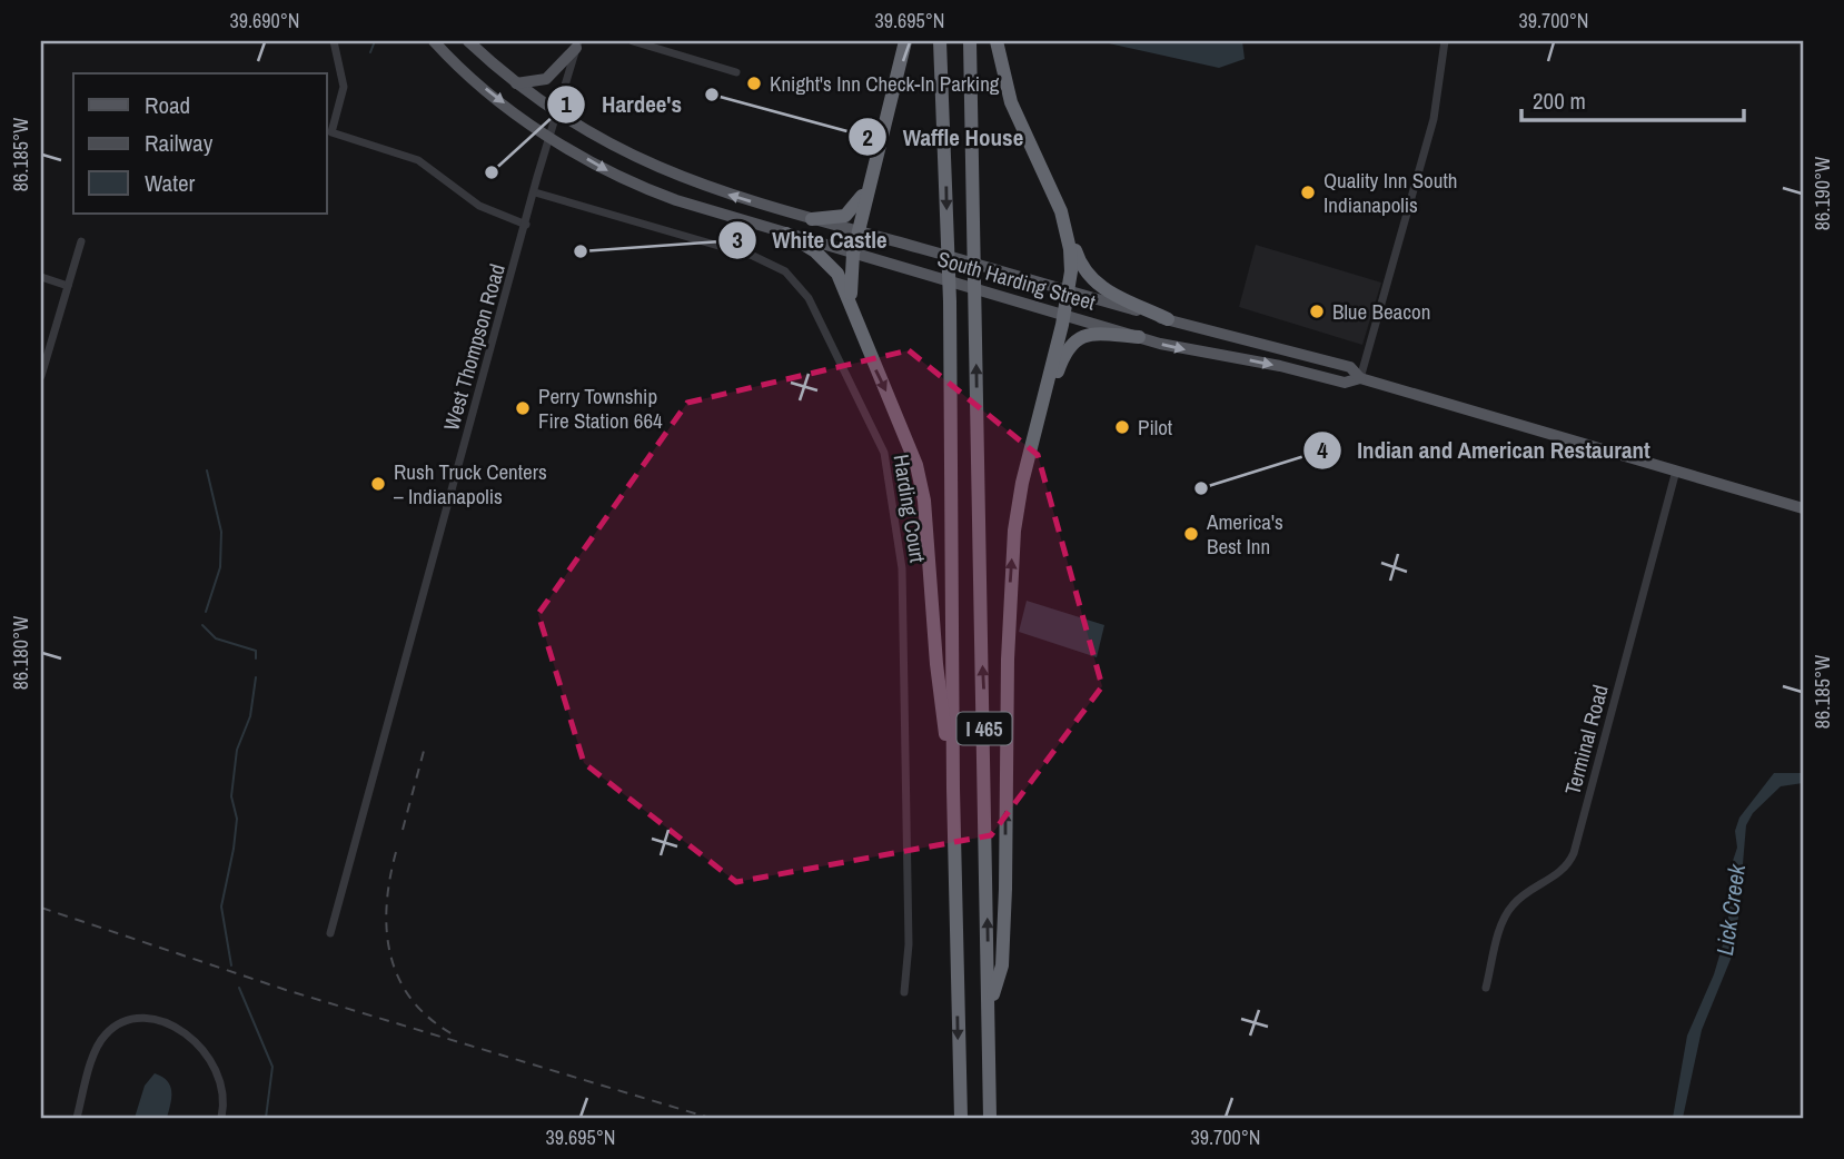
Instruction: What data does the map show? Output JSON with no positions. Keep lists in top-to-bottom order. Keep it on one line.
{"streets":{"highway":["I 465"],"main road":["South Harding Street"],"street":["West Thompson Road","Harding Court","Terminal Road"]},"crossings":[["South Harding Street","West Thompson Road"],["South Harding Street","I 465"],["South Harding Street","Terminal Road"],["West Thompson Road","Harding Court"]],"water":["Lick Creek"],"places":["Knight's Inn Check-In Parking","Waffle House","Hardee's","Quality Inn South Indianapolis","White Castle","Blue Beacon","Perry Township Fire Station 664","Pilot","Rush Truck Centers – Indianapolis","Indian and American Restaurant","America's Best Inn"],"legend":["Road","Railway","Water"],"scale_bar":"200 m","coordinates":["39.690°N","39.695°N","39.700°N","86.185°W","86.190°W","86.180°W"]}
